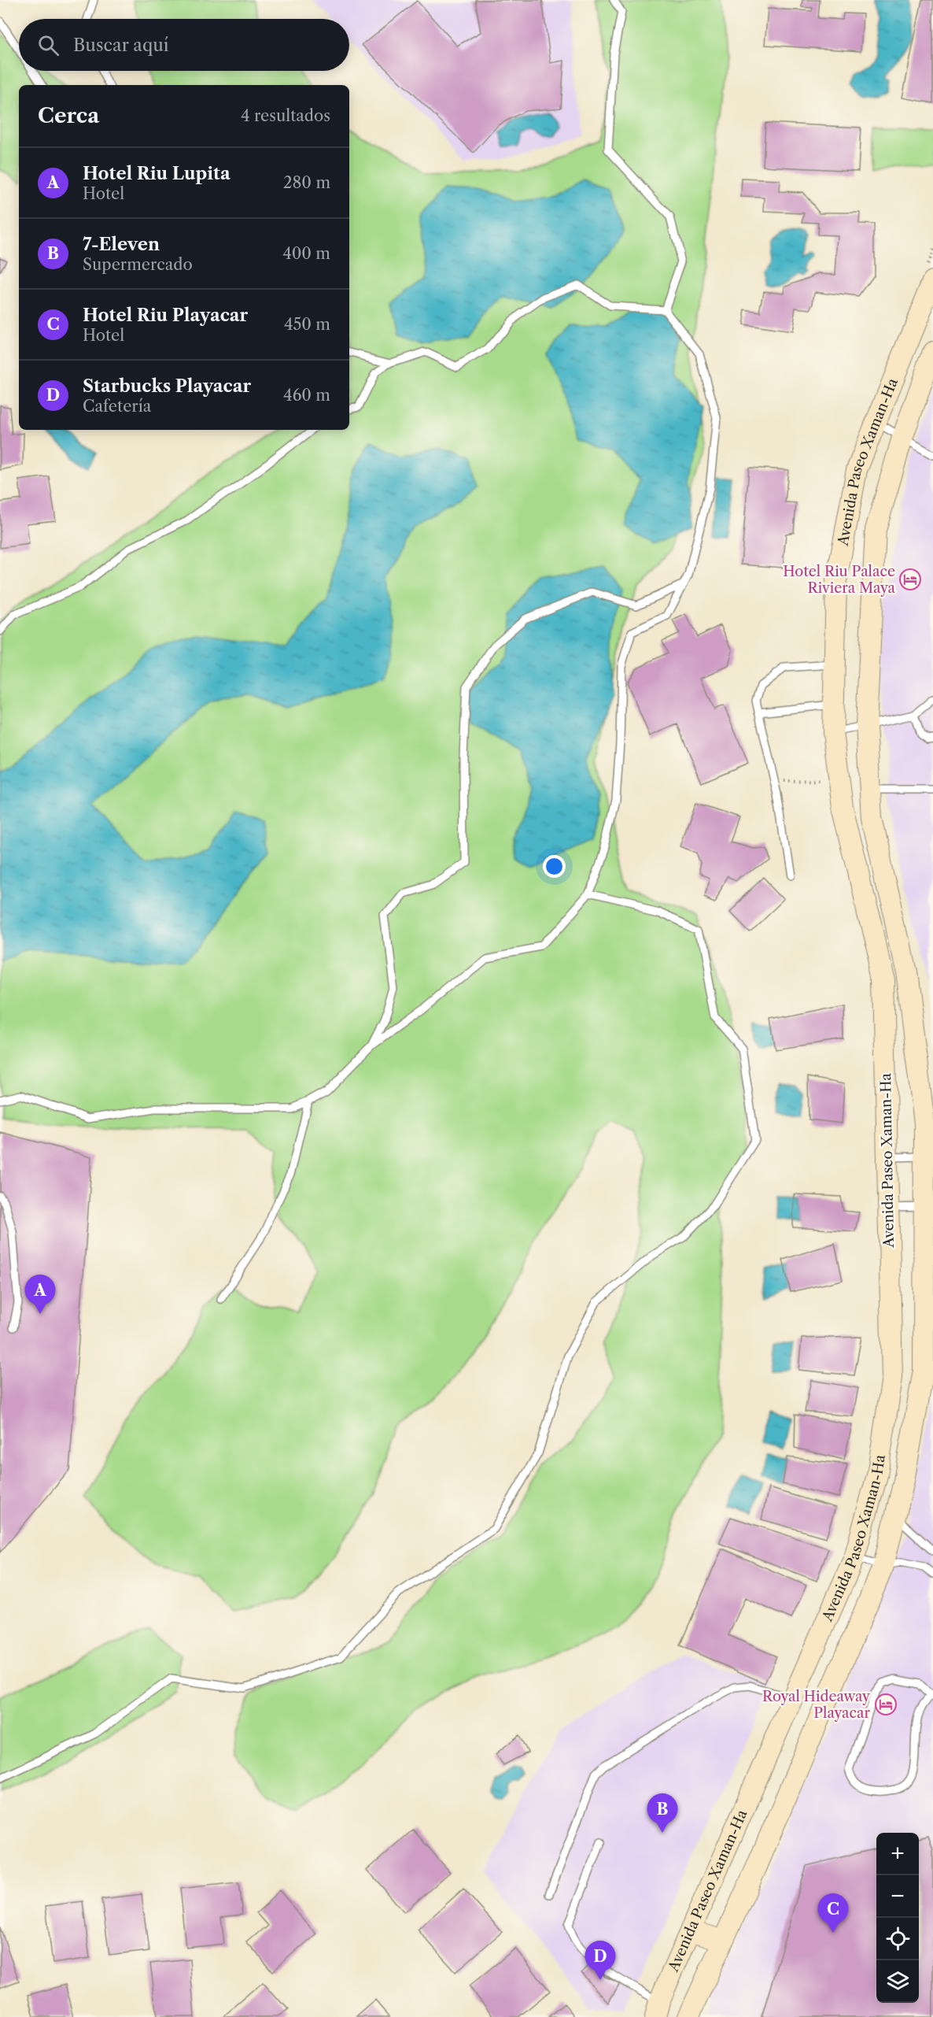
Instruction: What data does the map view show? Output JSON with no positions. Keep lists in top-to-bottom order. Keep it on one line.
{"streets":{"main road":["Avenida Paseo Xaman-Ha"]},"places":{"hotel":["Hotel Riu Palace Riviera Maya","Royal Hideaway Playacar"]},"page":{"search":"Buscar aquí","heading":["Cerca","4 resultados"],"list":[{"mark":"A","name":"Hotel Riu Lupita","note":"Hotel","value":"280 m"},{"mark":"B","name":"7-Eleven","note":"Supermercado","value":"400 m"},{"mark":"C","name":"Hotel Riu Playacar","note":"Hotel","value":"450 m"},{"mark":"D","name":"Starbucks Playacar","note":"Cafetería","value":"460 m"}],"pins":["A","B","C","D"],"map_buttons":["+","−"]}}
